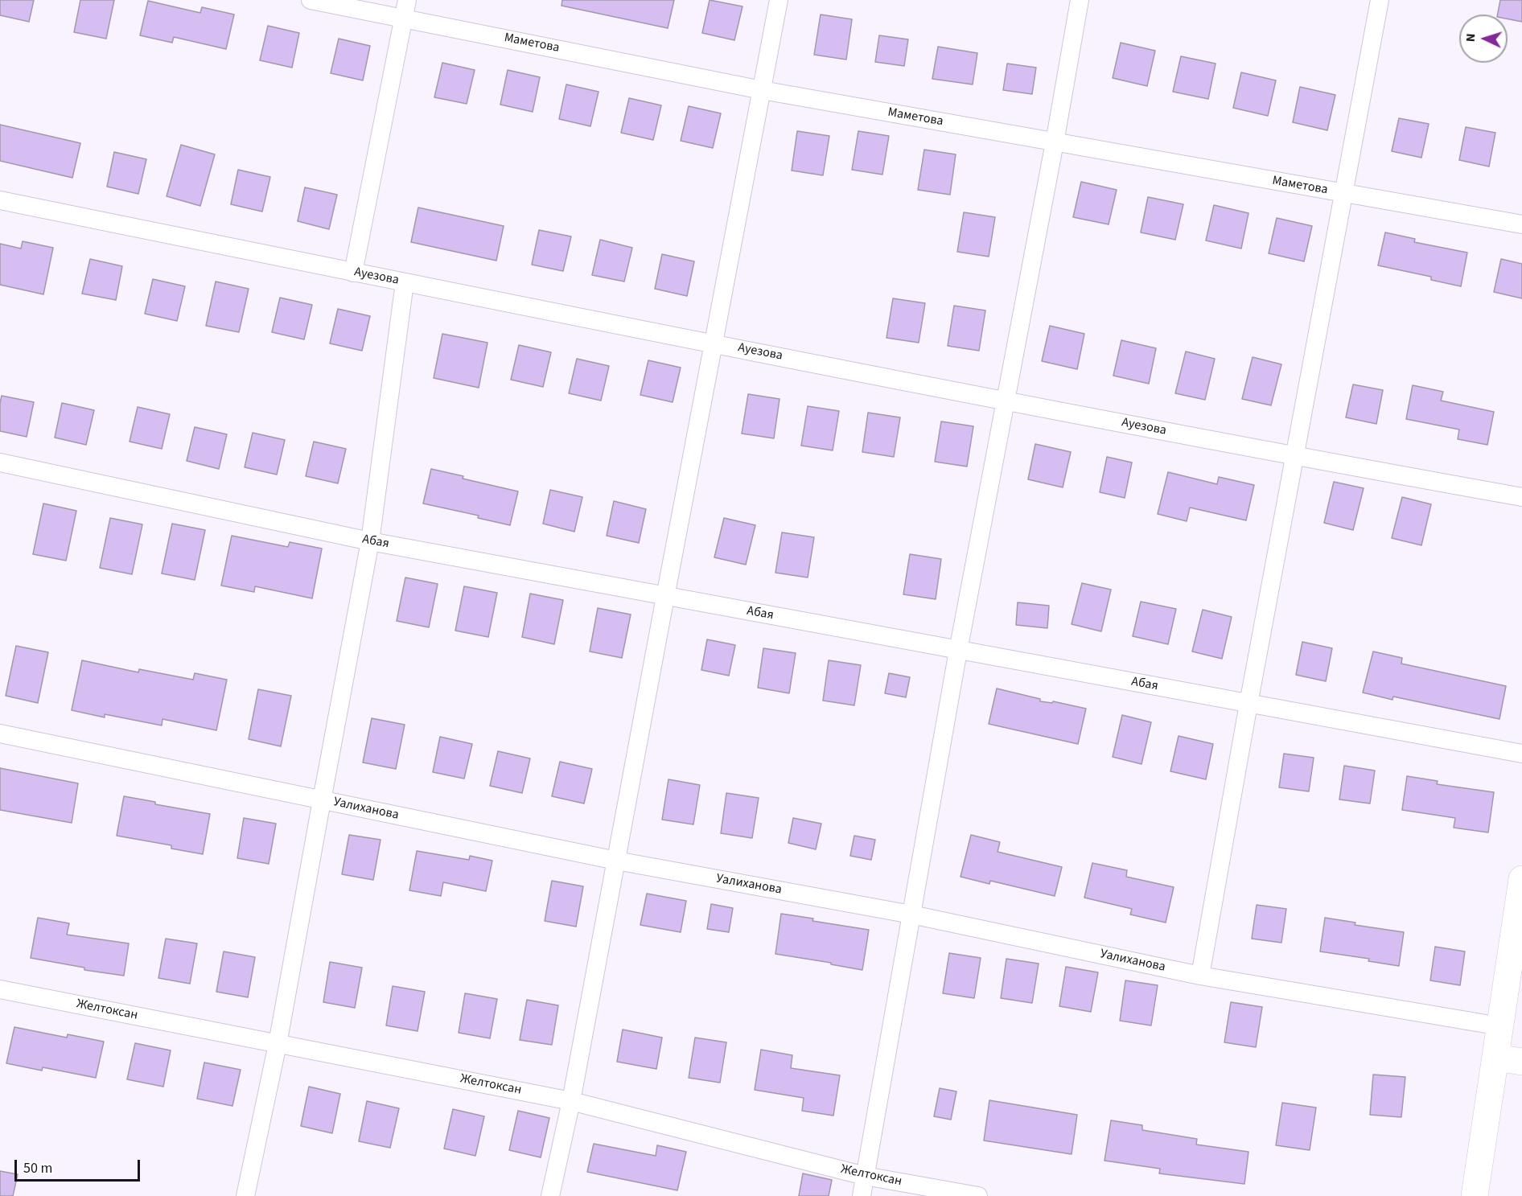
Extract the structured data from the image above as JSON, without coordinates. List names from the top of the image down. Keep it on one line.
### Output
{"streets":{"street":["Маметова","Ауезова","Абая","Уалиханова","Желтоксан"]},"scale_bar":"50 m","north":"left"}
